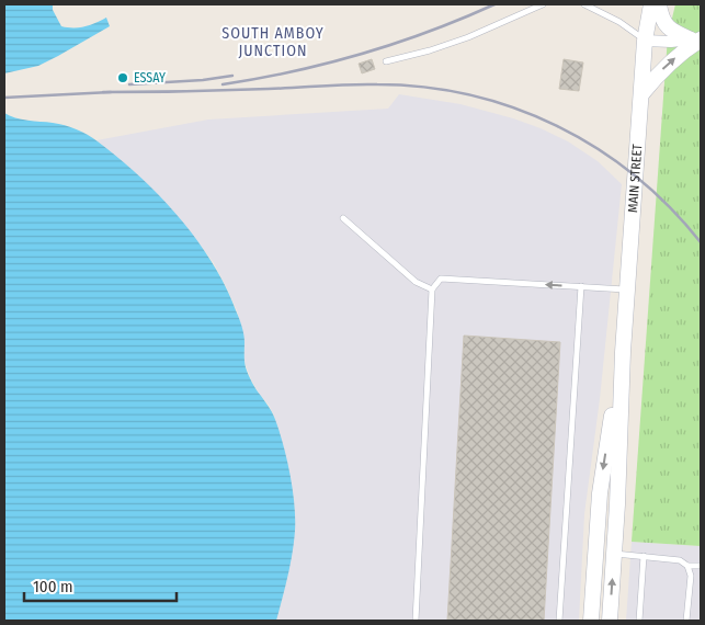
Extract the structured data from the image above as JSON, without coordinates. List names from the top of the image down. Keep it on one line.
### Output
{"streets":{"main road":["MAIN STREET"]},"districts":["SOUTH AMBOY JUNCTION"],"places":["ESSAY"],"scale_bar":"100 m"}
